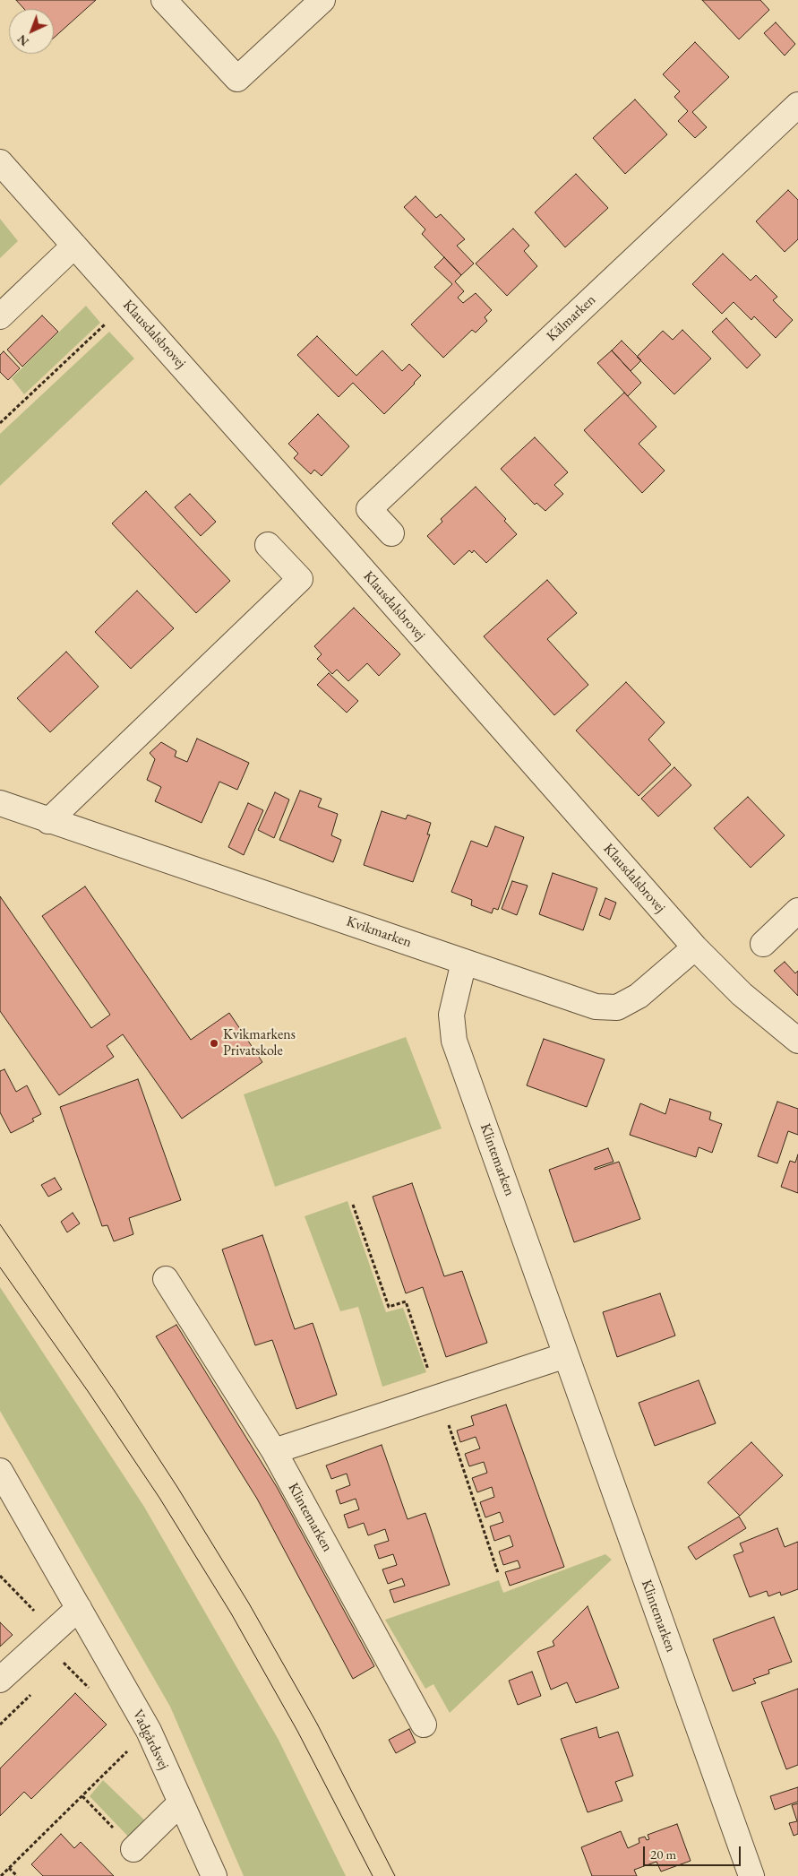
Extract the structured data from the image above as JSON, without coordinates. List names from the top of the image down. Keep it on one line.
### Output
{"streets":{"street":["Kålmarken","Klausdalsbrovej","Kvikmarken","Klintemarken","Vadgårdsvej"]},"crossings":[["Klausdalsbrovej","Kvikmarken"],["Kvikmarken","Klintemarken"]],"places":["Kvikmarkens Privatskole"],"scale_bar":"20 m","north":"bottom left"}
